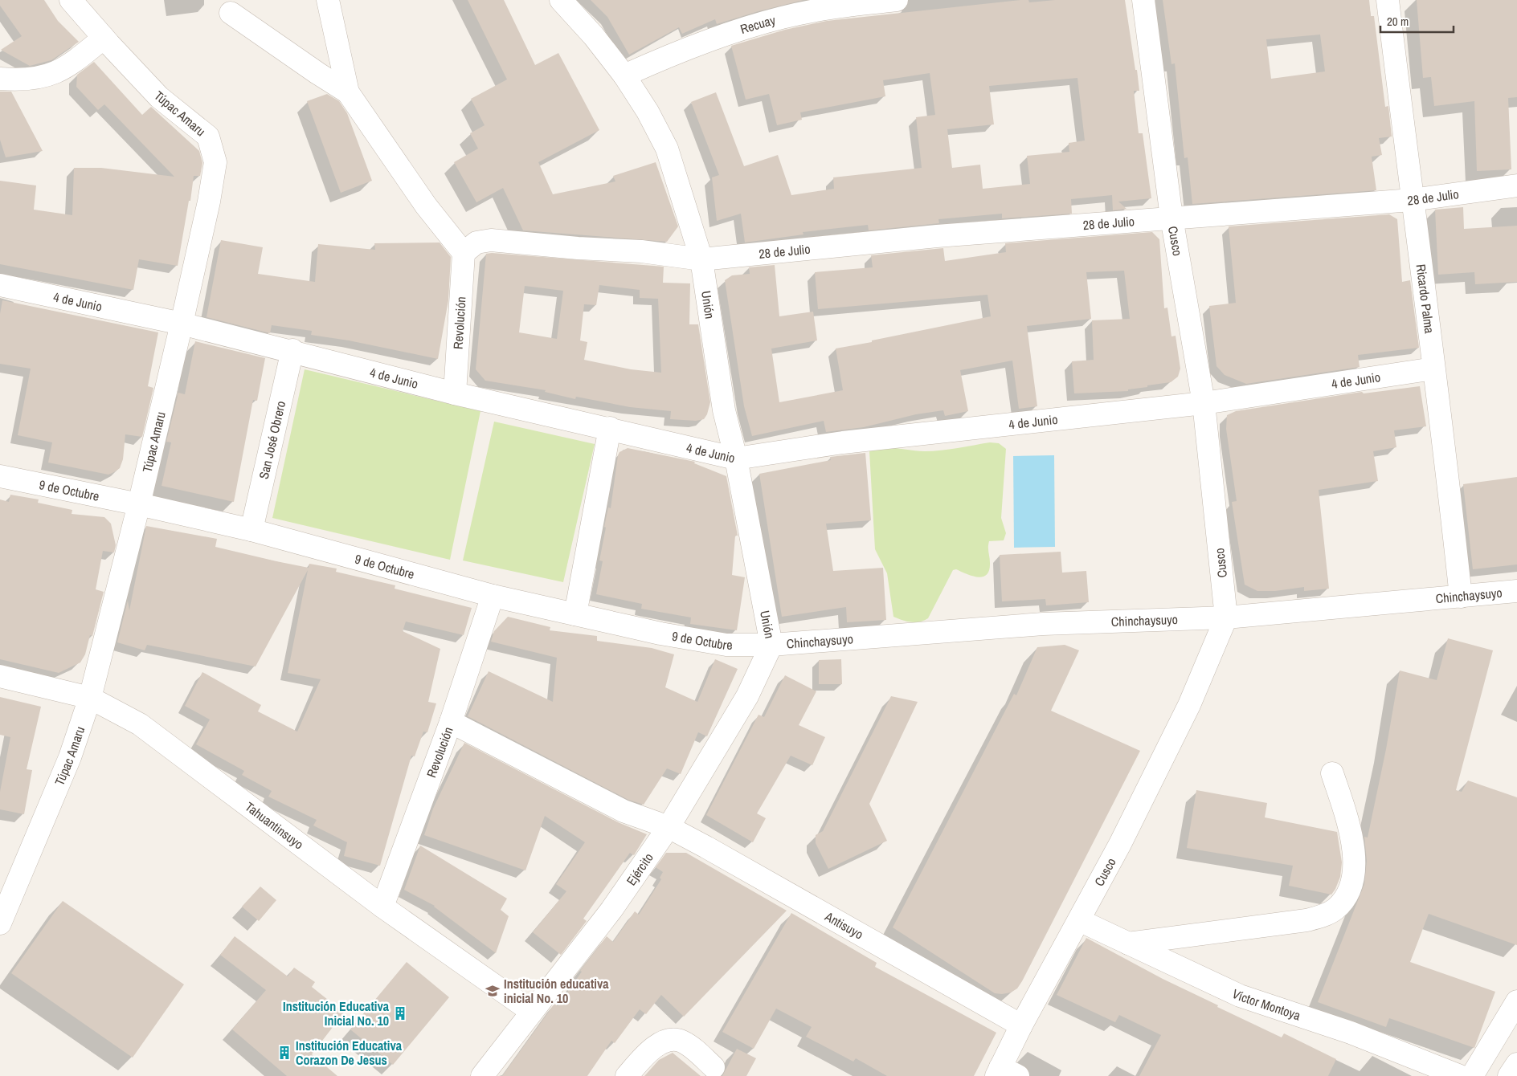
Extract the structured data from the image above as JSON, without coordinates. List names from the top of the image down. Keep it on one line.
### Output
{"streets":{"street":["Recuay","Túpac Amaru","28 de Julio","Cusco","Ricardo Palma","4 de Junio","Unión","Revolución","San José Obrero","9 de Octubre","Chinchaysuyo","Tahuantinsuyo","Ejército","Antisuyo","Víctor Montoya"]},"crossings":[["Recuay","Unión"],["Túpac Amaru","4 de Junio"],["Túpac Amaru","9 de Octubre"],["Túpac Amaru","Tahuantinsuyo"],["28 de Julio","Cusco"],["28 de Julio","Ricardo Palma"],["28 de Julio","Unión"],["28 de Julio","Revolución"],["Cusco","4 de Junio"],["Cusco","Chinchaysuyo"],["Cusco","Antisuyo"],["Cusco","Víctor Montoya"],["Ricardo Palma","4 de Junio"],["Ricardo Palma","Chinchaysuyo"],["4 de Junio","Unión"],["4 de Junio","Revolución"],["4 de Junio","San José Obrero"],["Unión","9 de Octubre"],["Unión","Chinchaysuyo"],["Unión","Ejército"],["Revolución","9 de Octubre"],["Revolución","Tahuantinsuyo"],["Revolución","Antisuyo"],["San José Obrero","9 de Octubre"],["9 de Octubre","Chinchaysuyo"],["9 de Octubre","Ejército"],["Chinchaysuyo","Ejército"],["Tahuantinsuyo","Ejército"],["Ejército","Antisuyo"]],"places":{"school or university":["Institución educativa inicial No. 10"],"building":["Institución Educativa Inicial No. 10","Institución Educativa Corazon De Jesus"]},"scale_bar":"20 m"}
